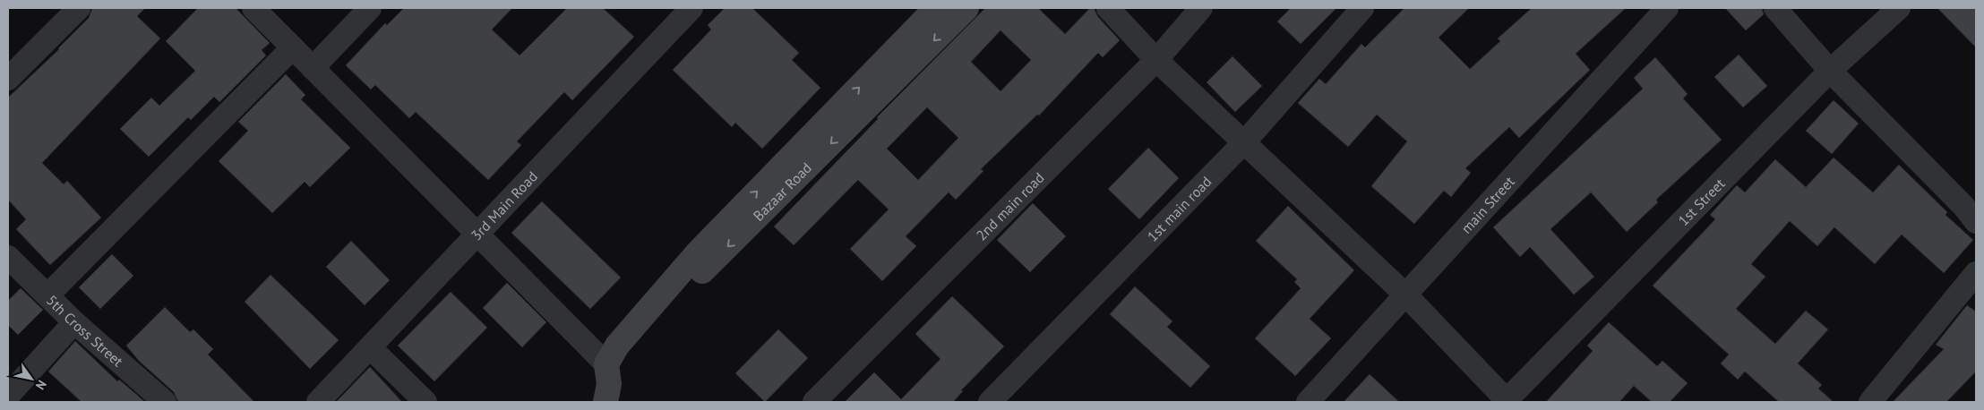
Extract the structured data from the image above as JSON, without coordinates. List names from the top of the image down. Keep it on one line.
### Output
{"streets":{"main road":["Bazaar Road"],"street":["1st Street","3rd Main Road","main Street","2nd main road","1st main road","5th Cross Street"]},"crossings":[["1st Street","main Street"]],"north":"bottom right"}
